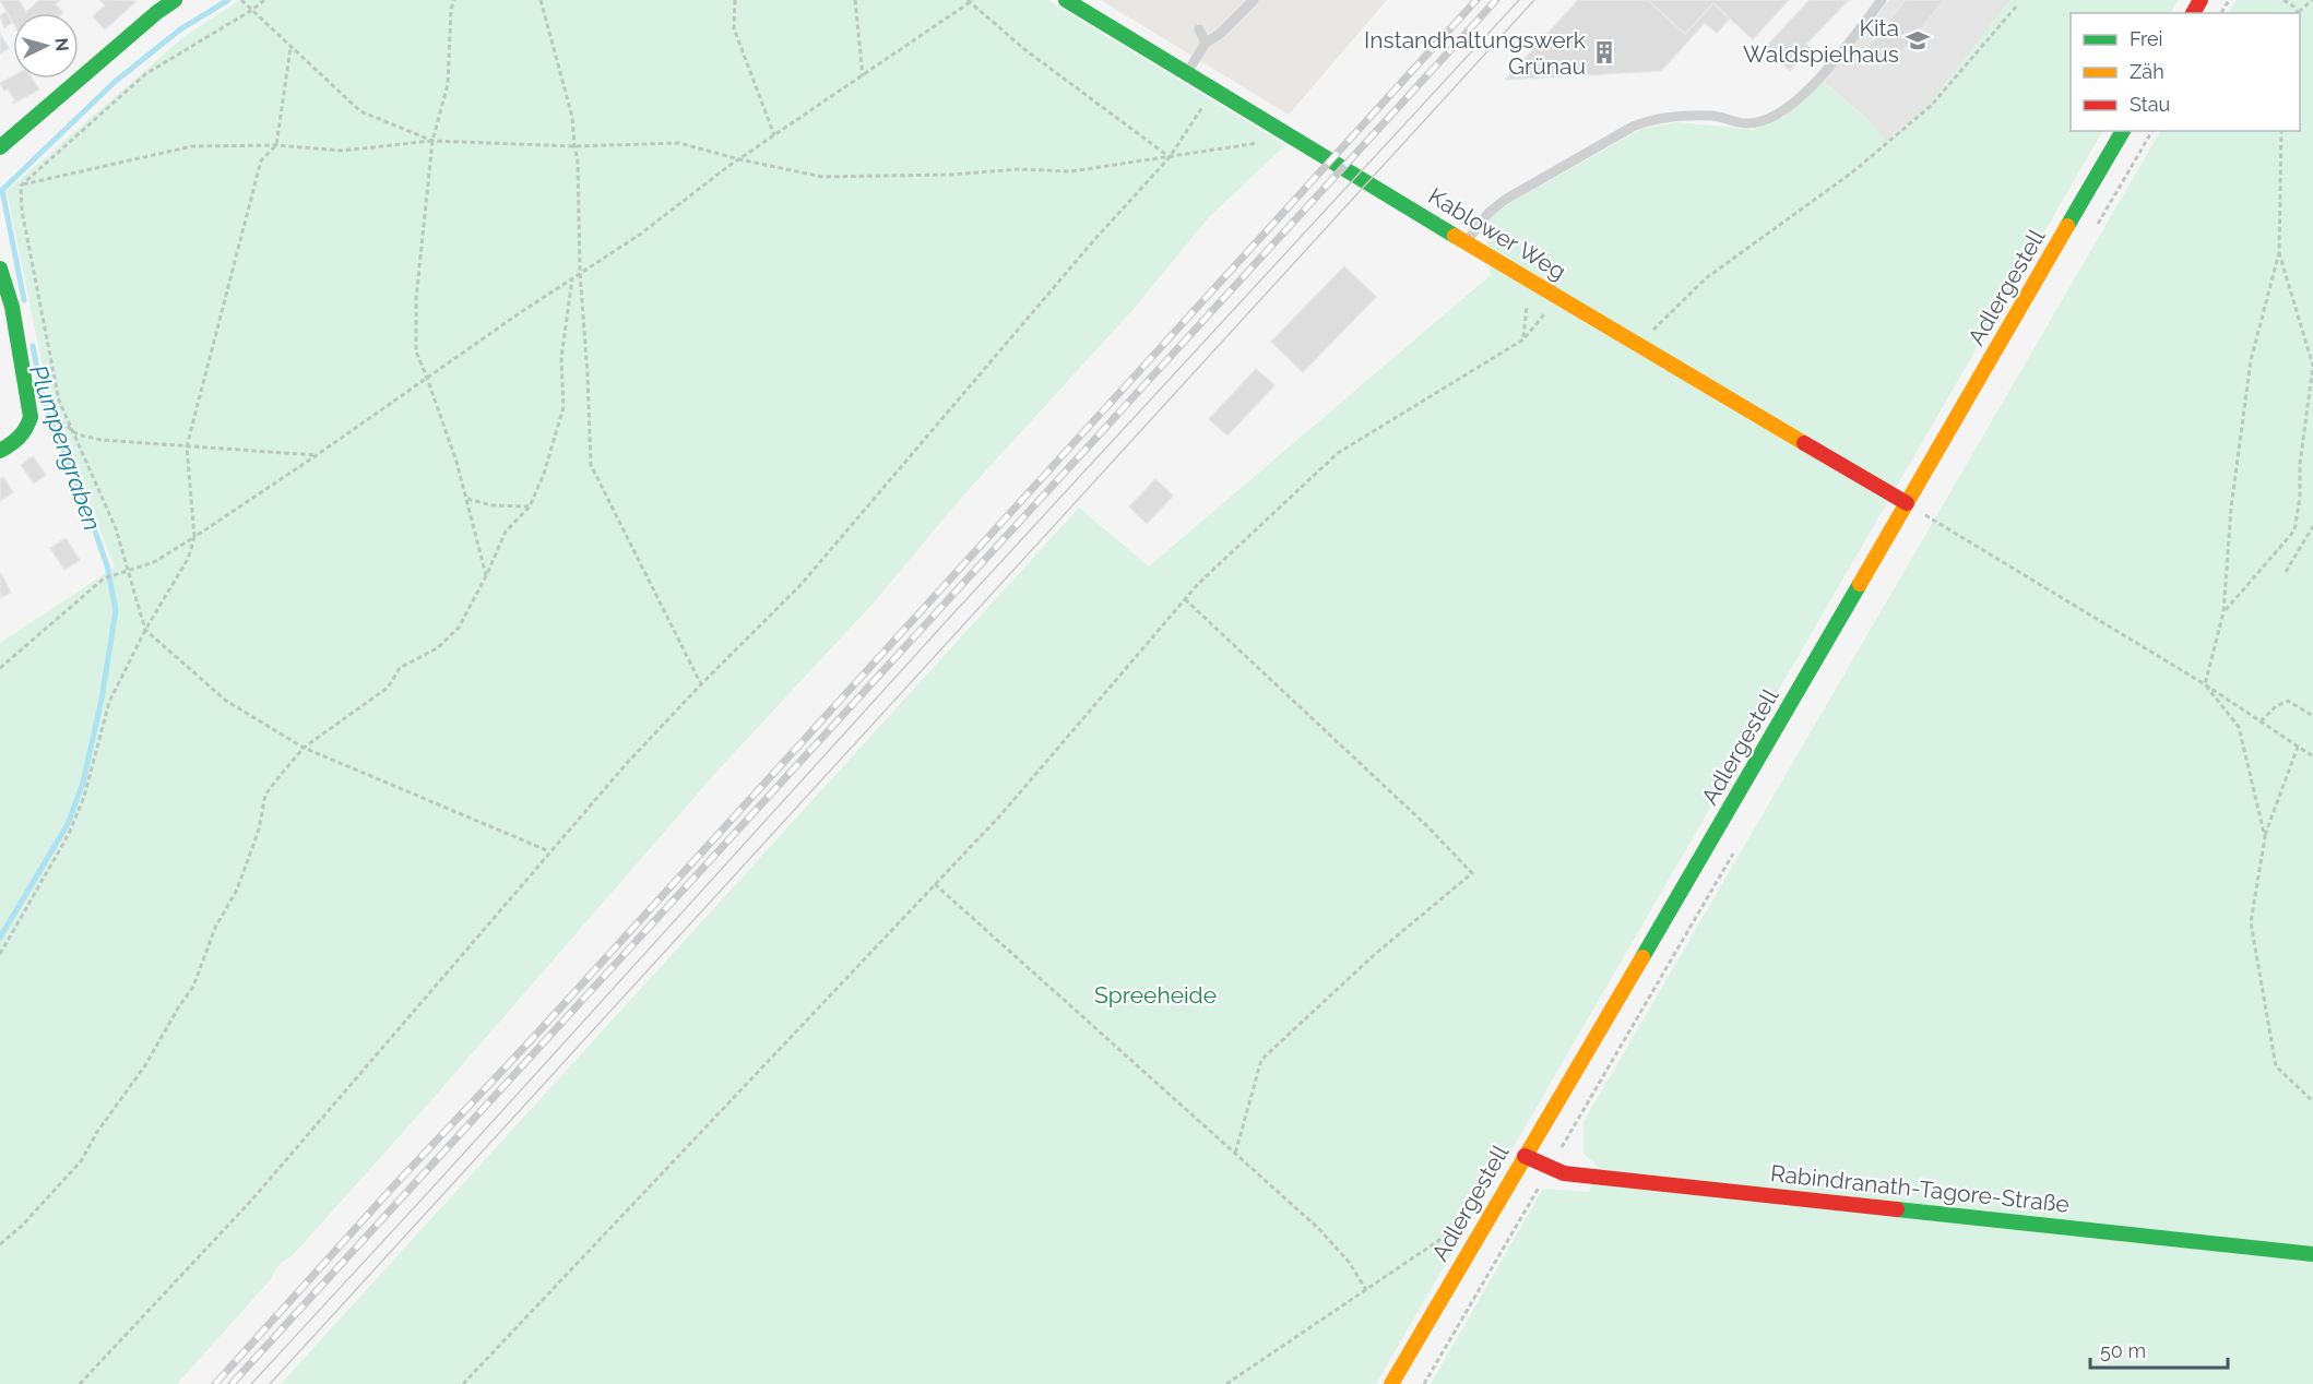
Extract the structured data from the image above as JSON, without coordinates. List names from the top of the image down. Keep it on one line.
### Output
{"streets":{"street":["Kablower Weg","Adlergestell","Rabindranath-Tagore-Straße"]},"crossings":[["Kablower Weg","Adlergestell"],["Adlergestell","Rabindranath-Tagore-Straße"]],"water":["Plumpengraben"],"parks":["Spreeheide"],"places":{"school or university":["Kita Waldspielhaus"],"building":["Instandhaltungswerk Grünau"]},"legend":["Frei","Zäh","Stau"],"scale_bar":"50 m","north":"right"}
